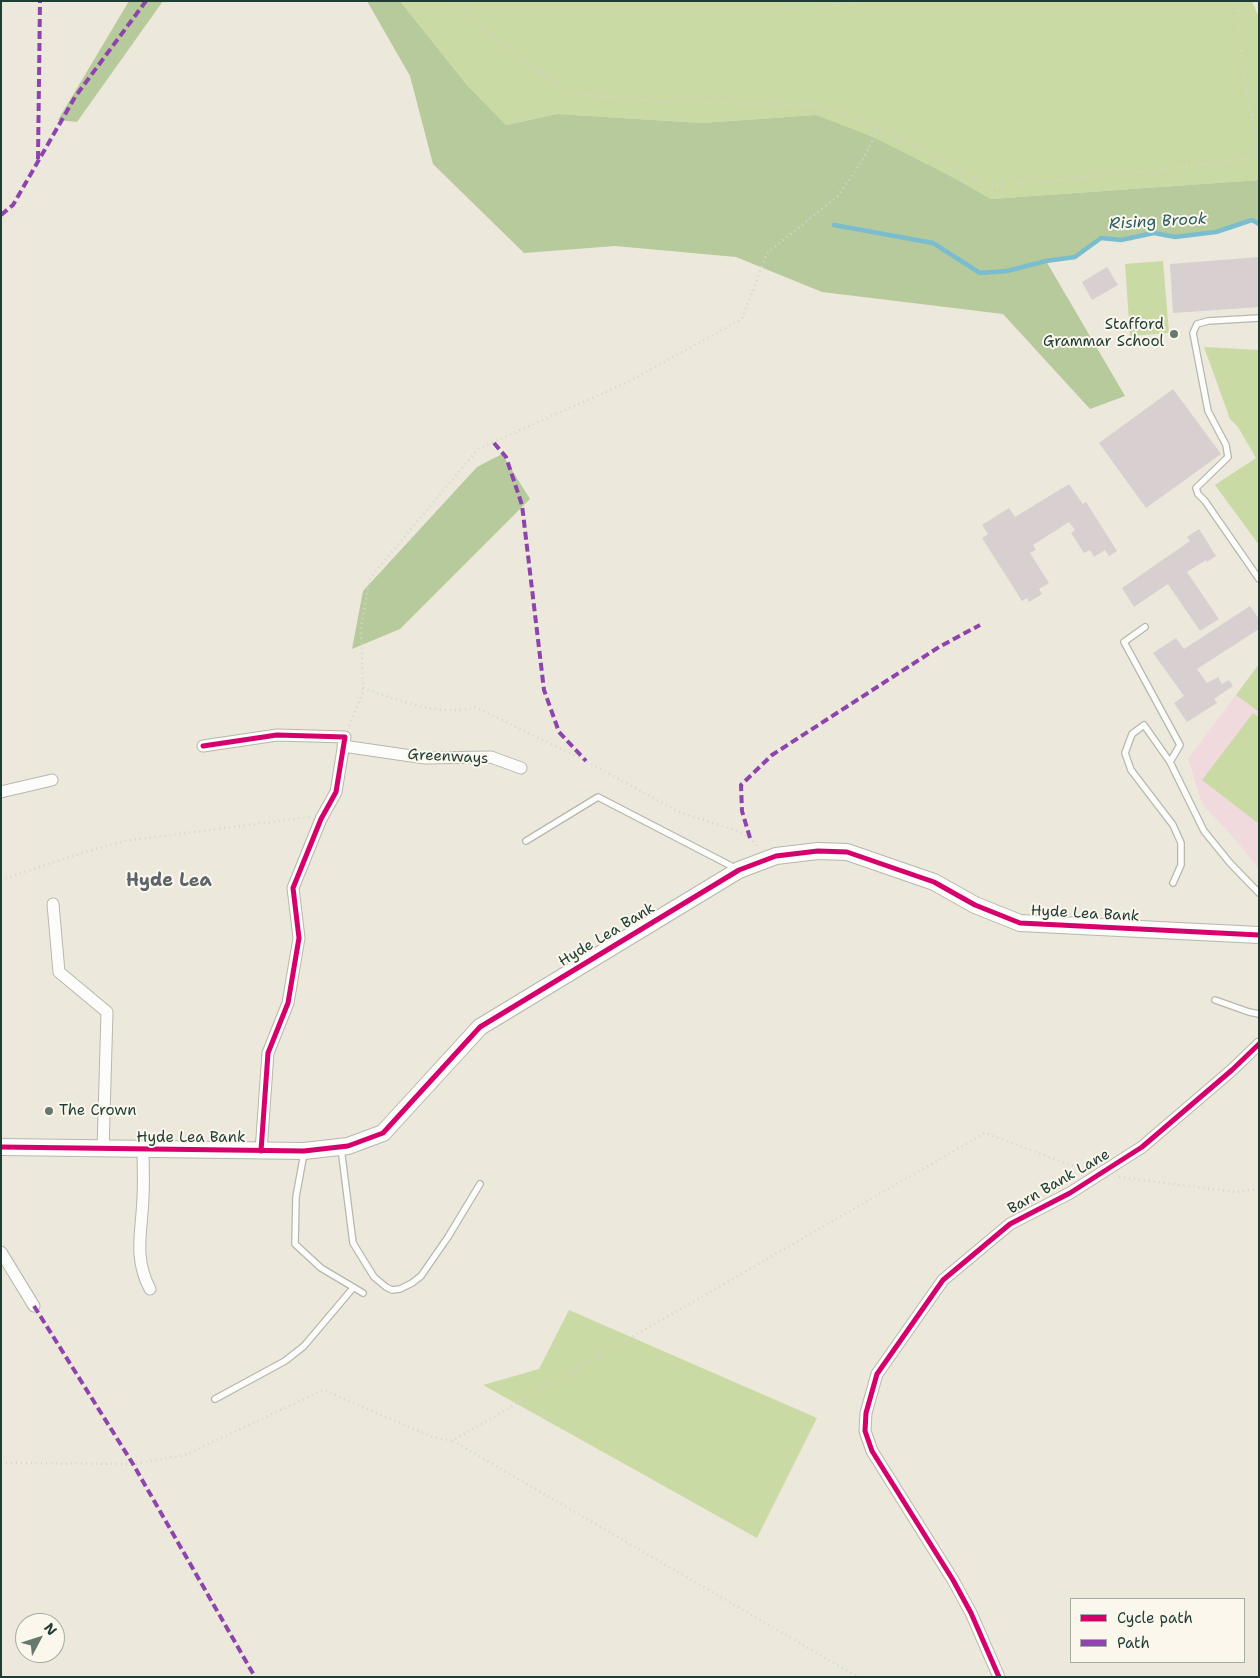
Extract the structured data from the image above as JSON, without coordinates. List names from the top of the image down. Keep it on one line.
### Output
{"streets":{"street":["Greenways","Hyde Lea Bank","Barn Bank Lane"]},"districts":["Hyde Lea"],"water":["Rising Brook"],"places":["Stafford Grammar School","The Crown"],"legend":["Cycle path","Path"],"north":"top right"}
